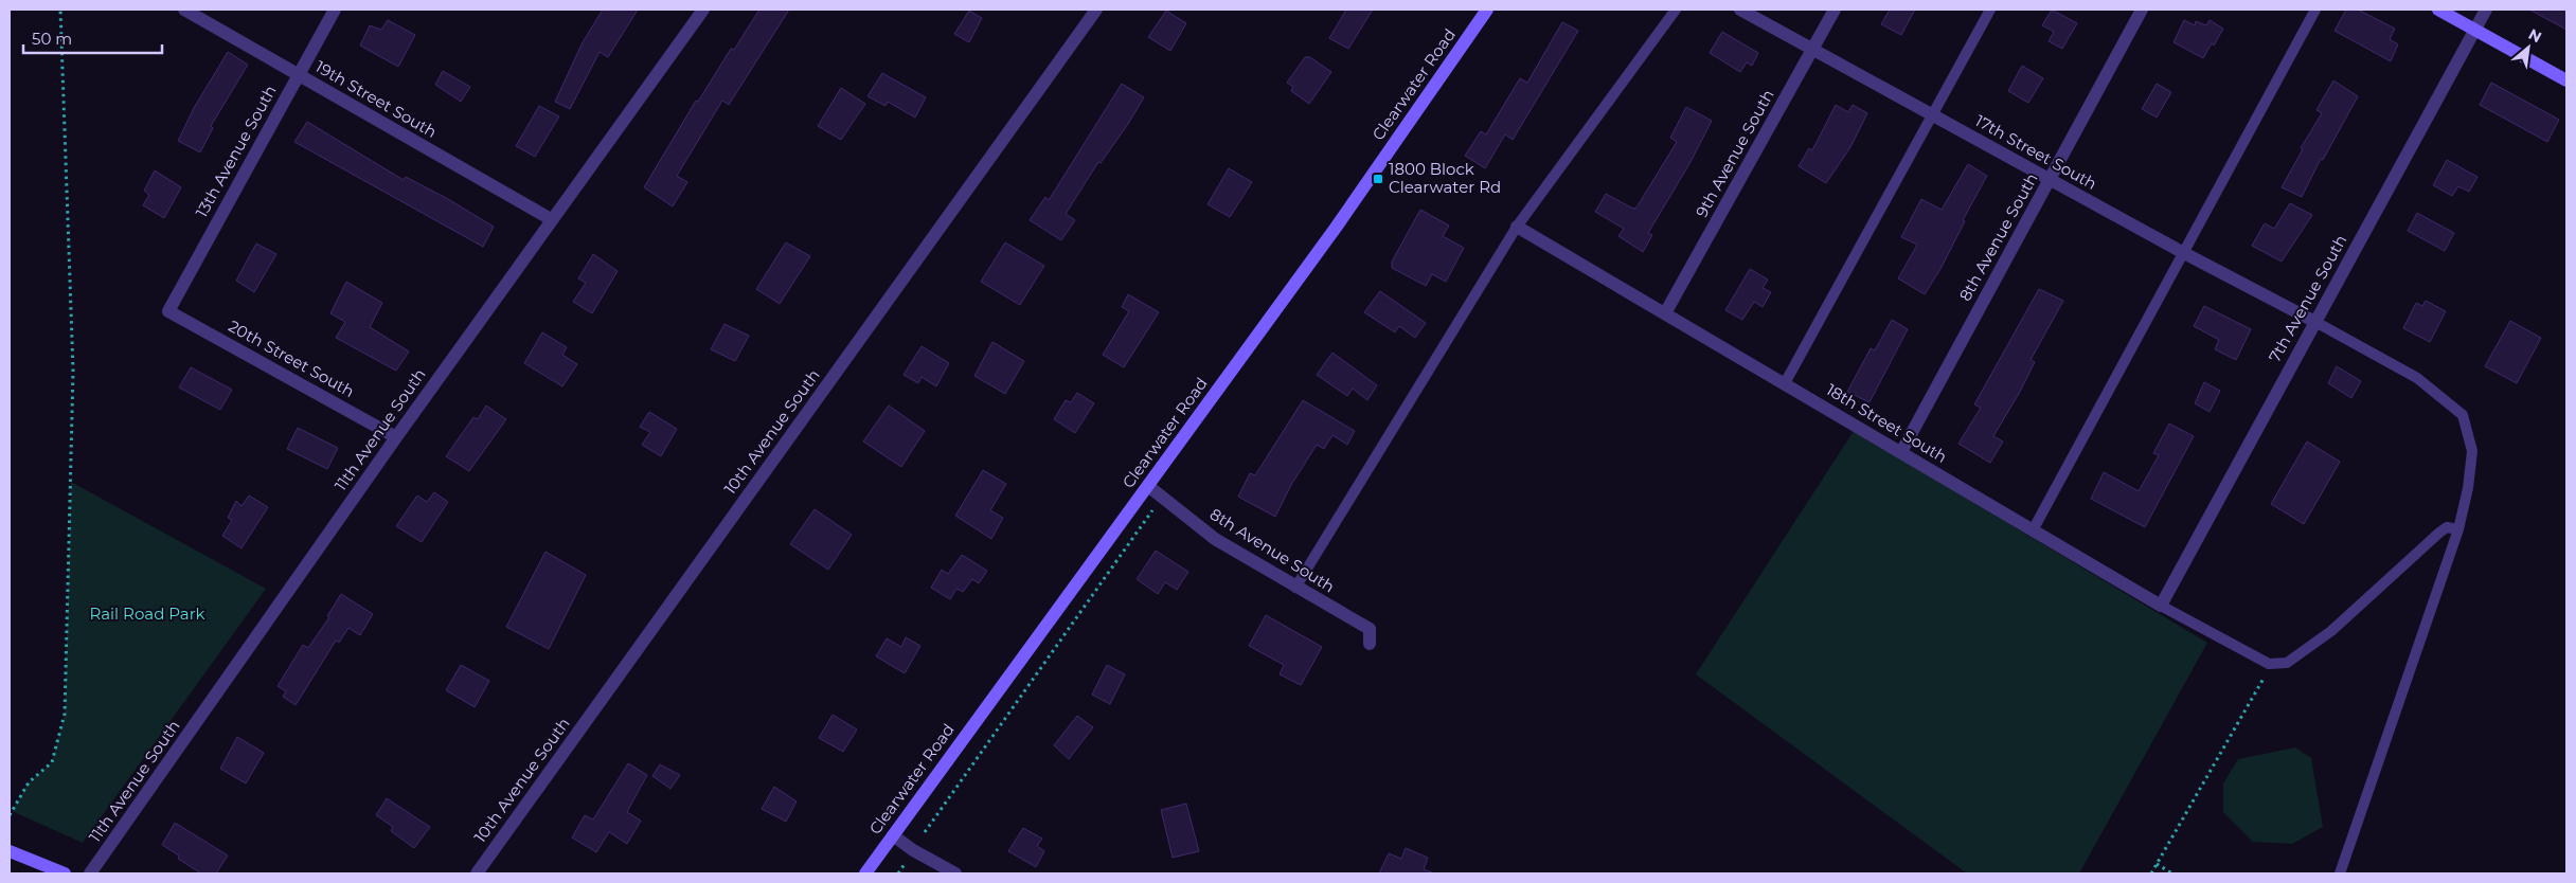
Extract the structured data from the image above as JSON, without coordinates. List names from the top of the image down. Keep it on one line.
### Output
{"streets":{"street":["Clearwater Road","19th Street South","13th Avenue South","17th Street South","9th Avenue South","8th Avenue South","7th Avenue South","20th Street South","18th Street South","11th Avenue South","10th Avenue South"]},"crossings":[["Clearwater Road","8th Avenue South"],["19th Street South","13th Avenue South"],["19th Street South","11th Avenue South"],["13th Avenue South","20th Street South"],["17th Street South","9th Avenue South"],["17th Street South","8th Avenue South"],["17th Street South","7th Avenue South"],["9th Avenue South","18th Street South"],["8th Avenue South","18th Street South"],["7th Avenue South","18th Street South"],["20th Street South","11th Avenue South"]],"parks":["Rail Road Park"],"places":{"transit":["1800 Block Clearwater Rd"]},"scale_bar":"50 m","north":"top right"}
